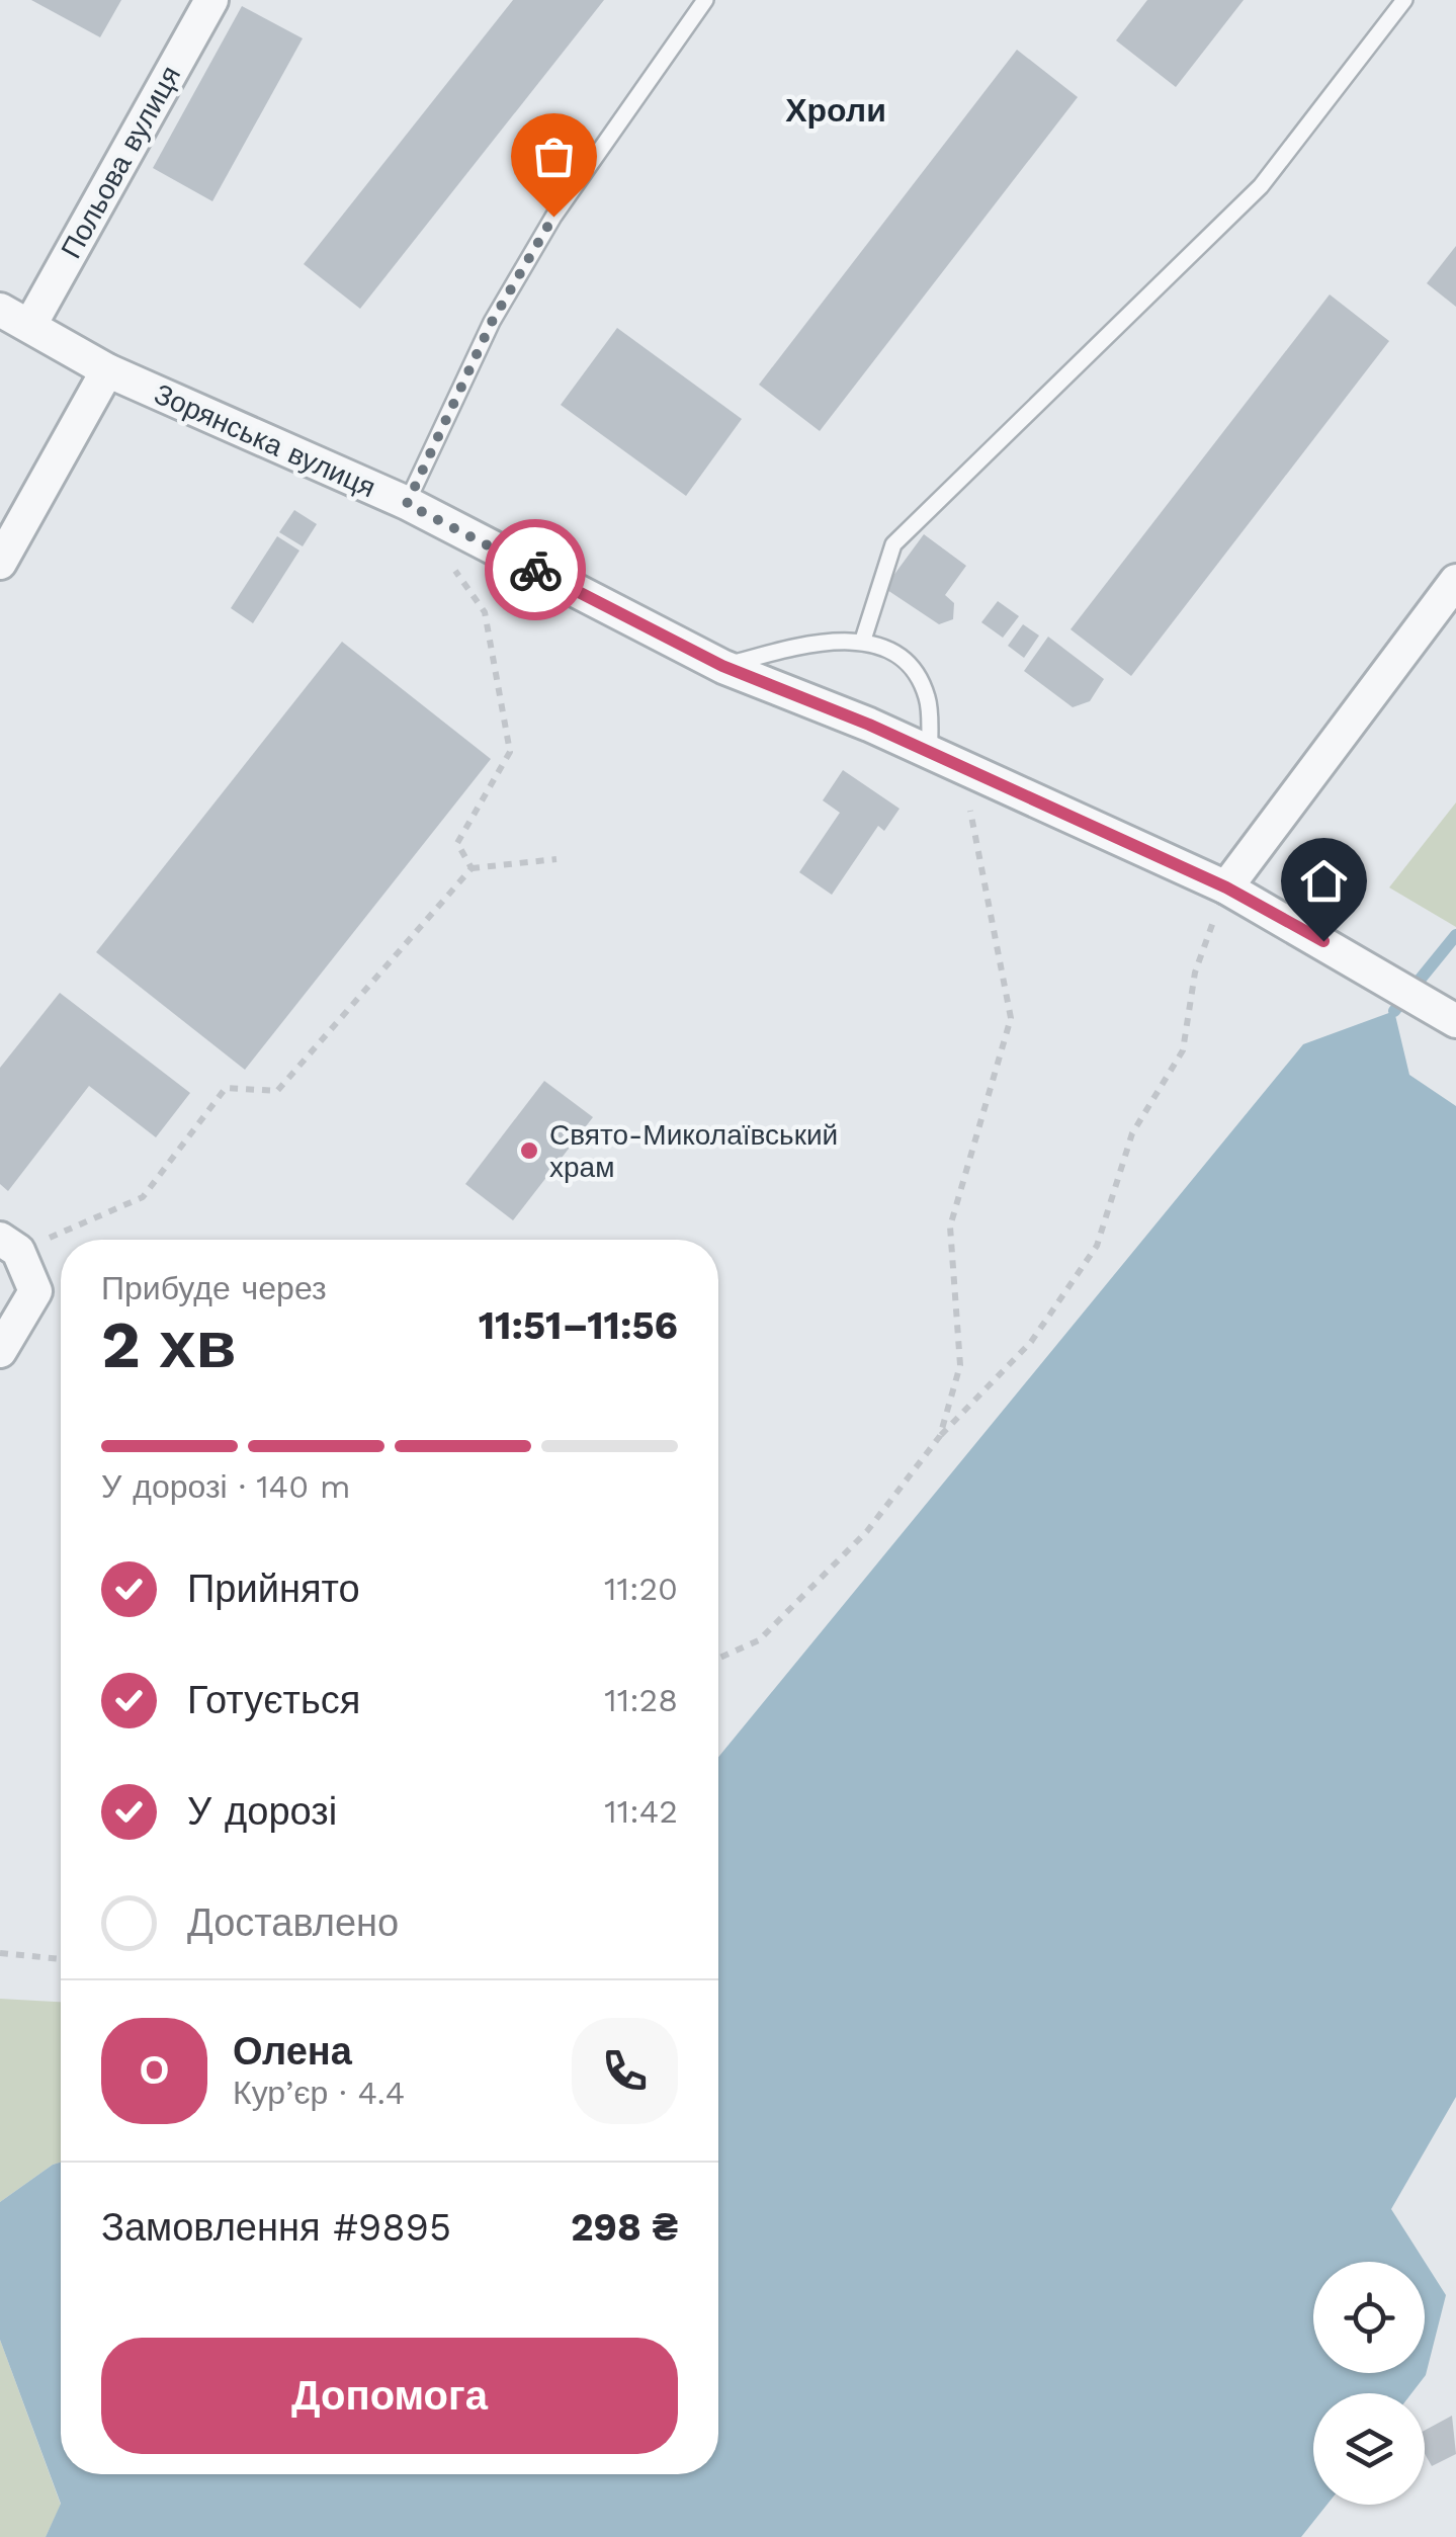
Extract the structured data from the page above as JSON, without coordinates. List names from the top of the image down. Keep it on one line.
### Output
{"streets":{"street":["Польова вулиця","Зорянська вулиця"]},"crossings":[["Польова вулиця","Зорянська вулиця"]],"districts":["Хроли"],"places":["Свято-Миколаївський храм"],"page":{"heading":["2 хв","Прибуде через","11:51–11:56"],"panel":["Олена","Кур’єр · 4.4","Замовлення #9895","298 ₴"],"bar":"У дорозі · 140 m","list":[["Прийнято","11:20"],["Готується","11:28"],["У дорозі","11:42"],"Доставлено"],"round":"О","buttons":"Допомога"}}
